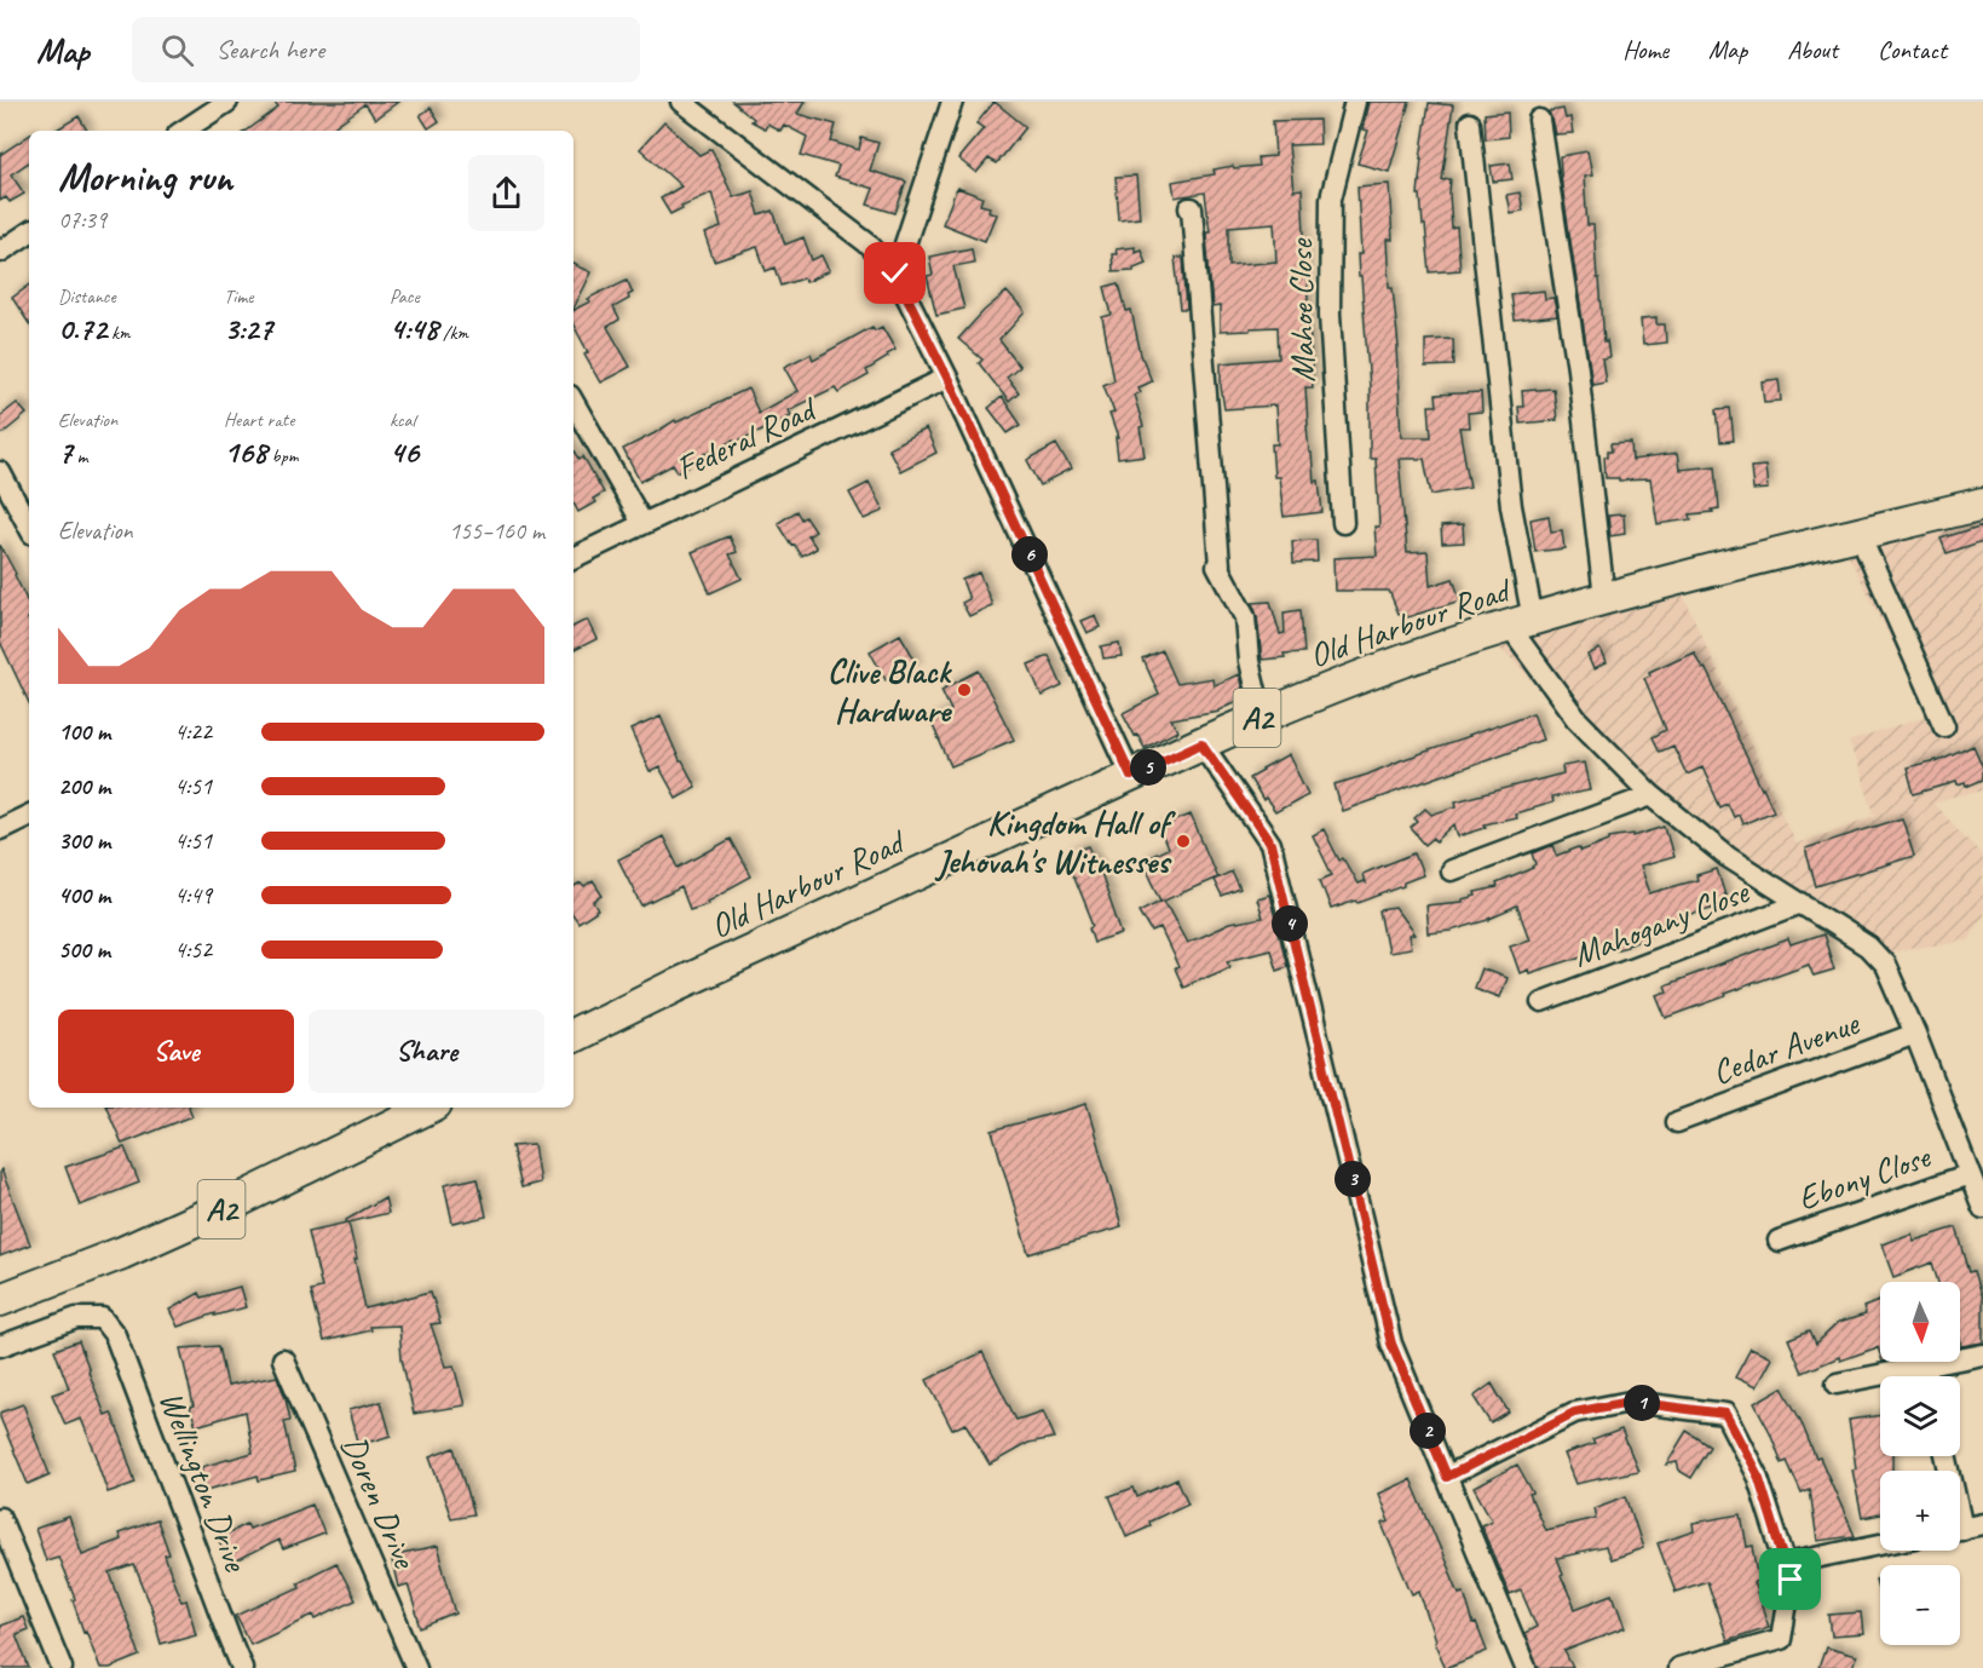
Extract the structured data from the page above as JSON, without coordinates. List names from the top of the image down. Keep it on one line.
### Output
{"streets":{"main road":["Old Harbour Road","A2"],"street":["Mahoe Close","Federal Road","Mahogany Close","Cedar Avenue","Ebony Close","Wellington Drive","Doren Drive"]},"places":["Clive Black Hardware","Kingdom Hall of Jehovah's Witnesses"],"north":"bottom","page":{"header":"Map","search":"Search here","nav":["Home","Map","About","Contact"],"heading":["Morning run","07:39"],"stats":[["Distance","0.72 km"],["Time","3:27"],["Pace","4:48 /km"],["Elevation","7 m"],["Heart rate","168 bpm"],["kcal","46"]],"chart":["Elevation","155–160 m"],"pins":["6","5","4","3","1","2"],"list":[{"name":"100 m","note":"4:22"},{"name":"200 m","note":"4:51"},{"name":"300 m","note":"4:51"},{"name":"400 m","note":"4:49"},{"name":"500 m","note":"4:52"}],"buttons":["Save","Share"],"map_buttons":["+","−"]}}
